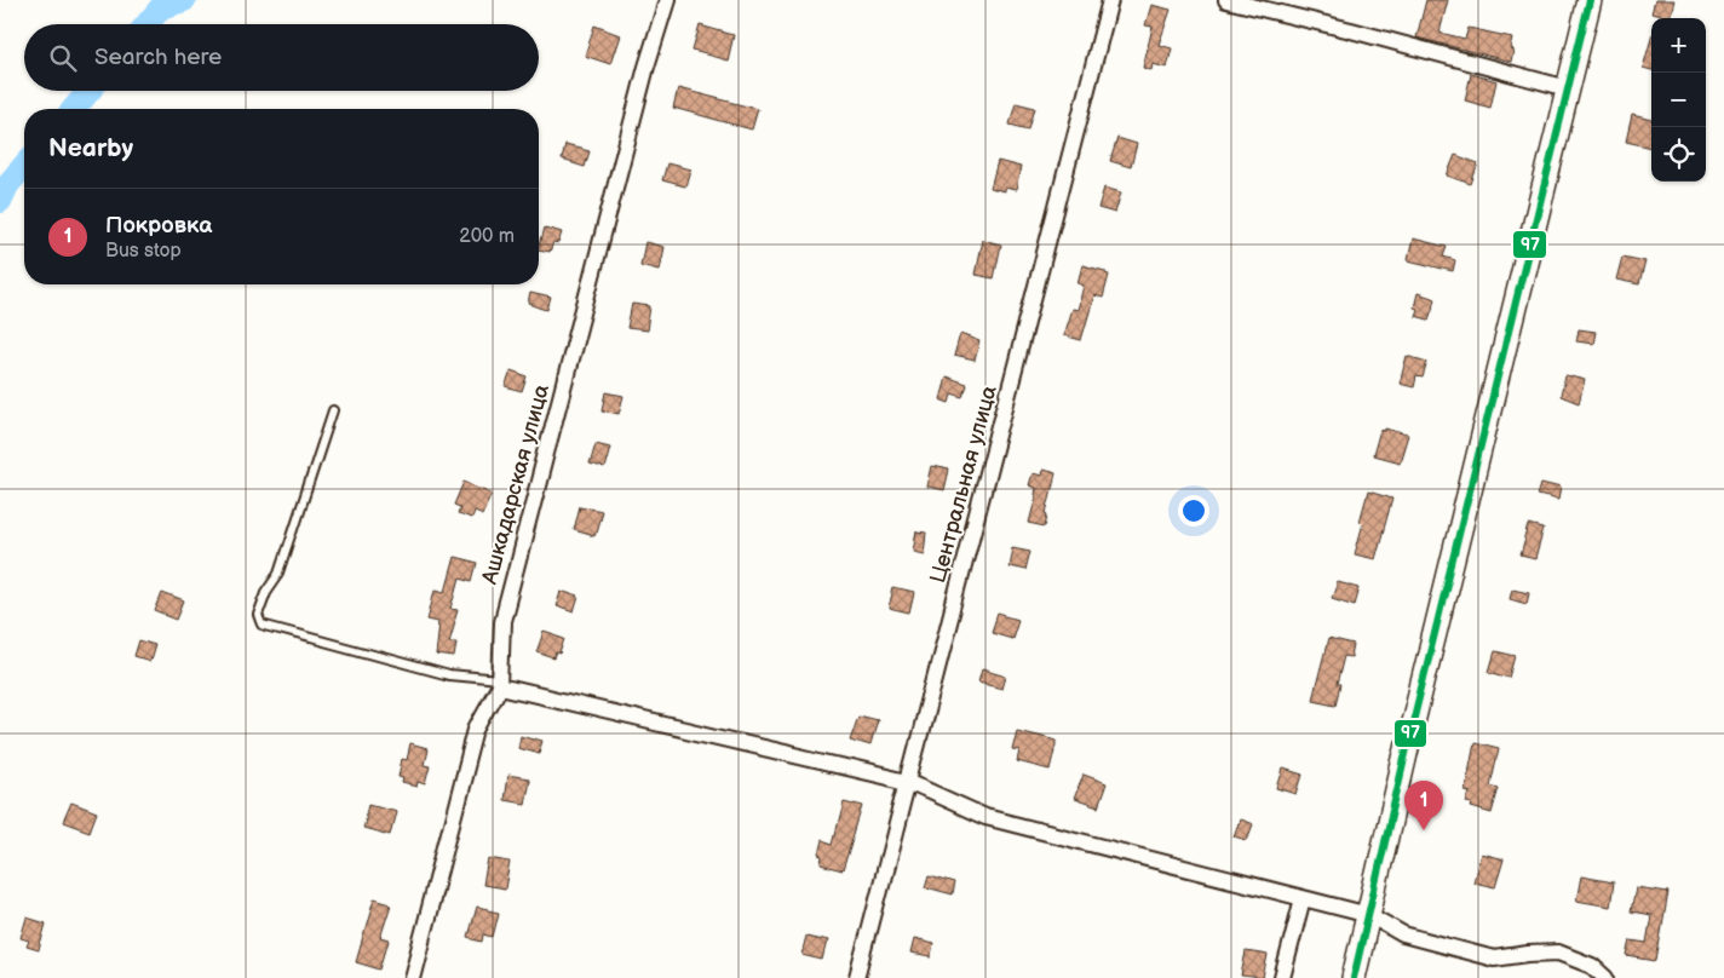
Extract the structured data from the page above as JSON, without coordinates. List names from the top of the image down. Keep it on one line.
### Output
{"streets":{"street":["Ашкадарская улица","Центральная улица"]},"lines":["transit line 97"],"page":{"map_buttons":["+","−"],"search":"Search here","heading":"Nearby","list":[{"mark":"1","name":"Покровка","note":"Bus stop","value":"200 m"}],"pins":"1"}}
